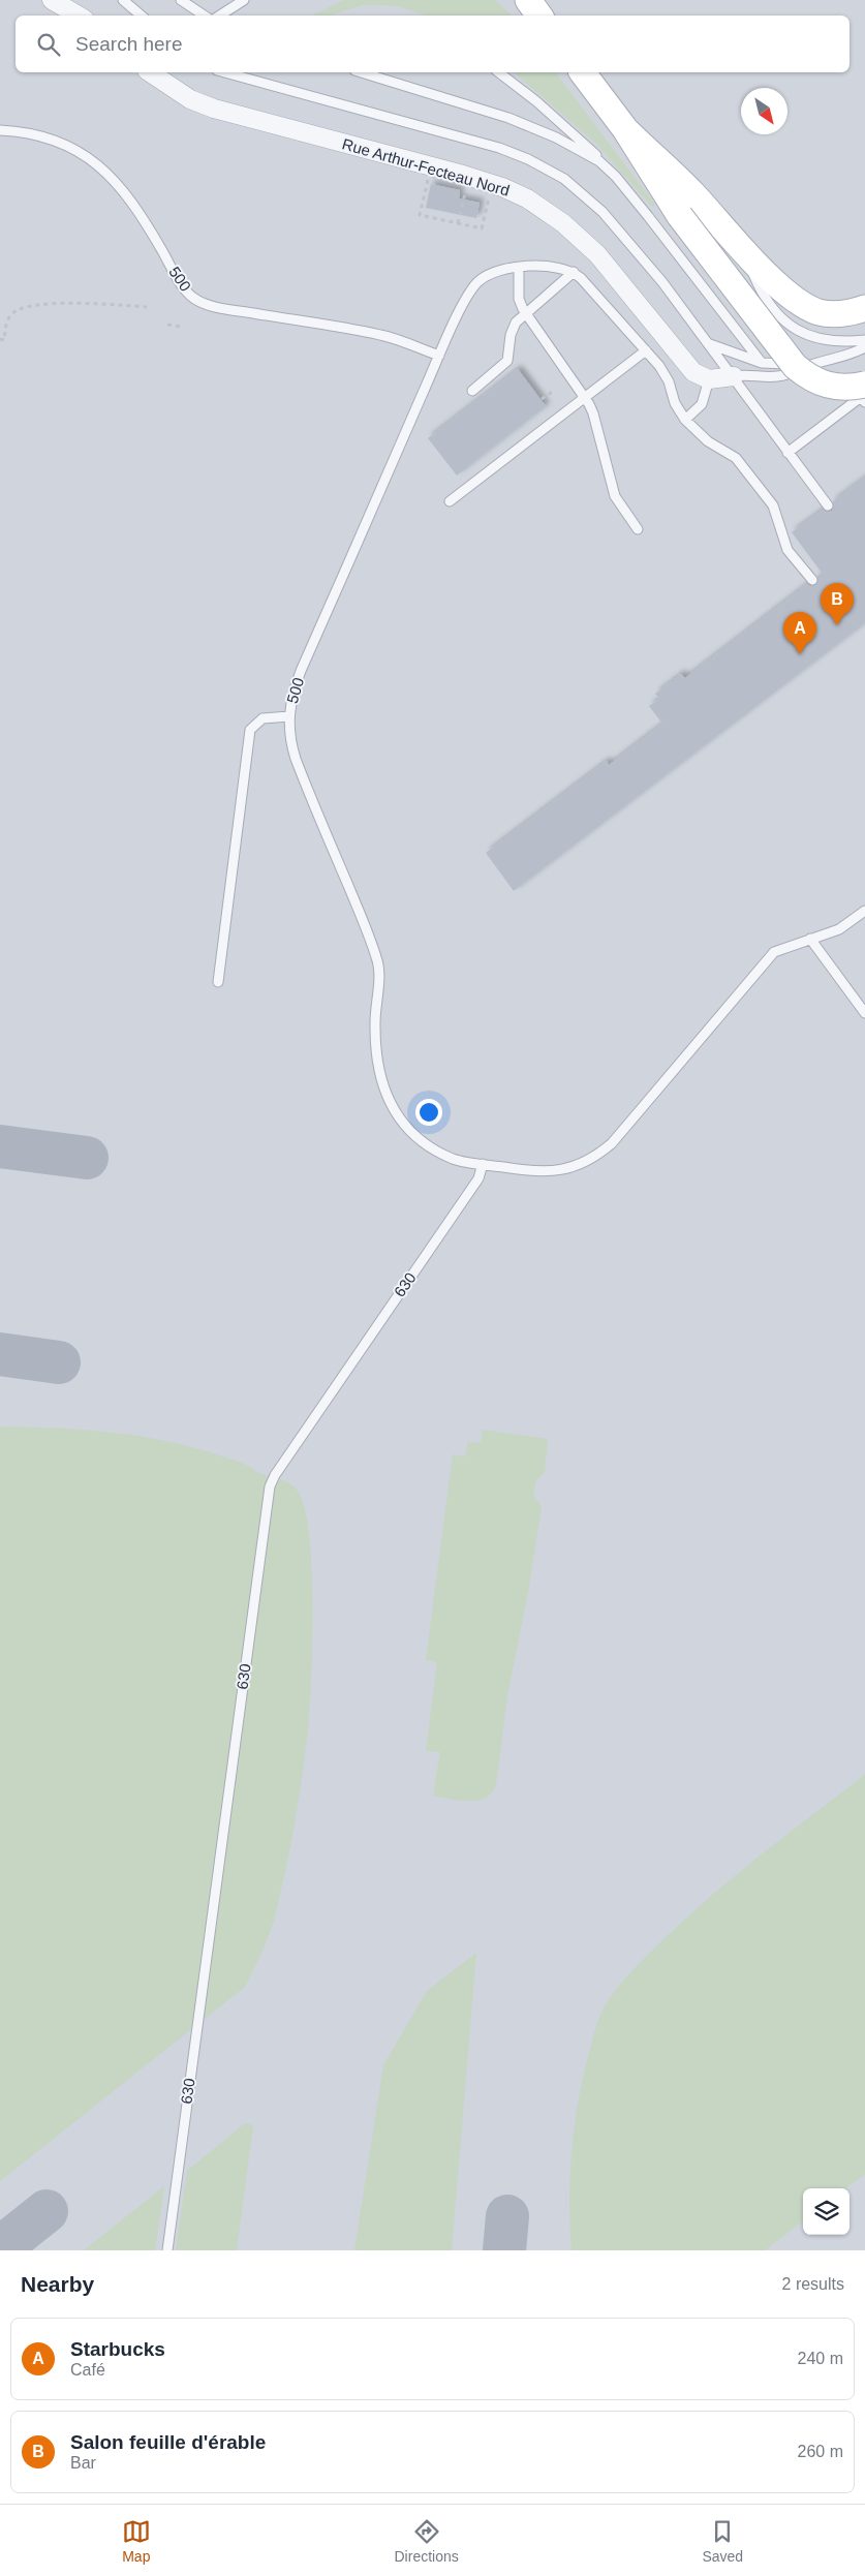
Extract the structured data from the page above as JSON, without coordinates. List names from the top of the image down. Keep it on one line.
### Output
{"streets":{"street":["Rue Arthur-Fecteau Nord"],"lane":["500","630"]},"crossings":[["500","630"]],"north":"bottom right","page":{"search":"Search here","pins":["B","A"],"heading":["Nearby","2 results"],"list":[{"mark":"A","name":"Starbucks","note":"Café","value":"240 m"},{"mark":"B","name":"Salon feuille d'érable","note":"Bar","value":"260 m"}],"nav":["Map","Directions","Saved"]}}
